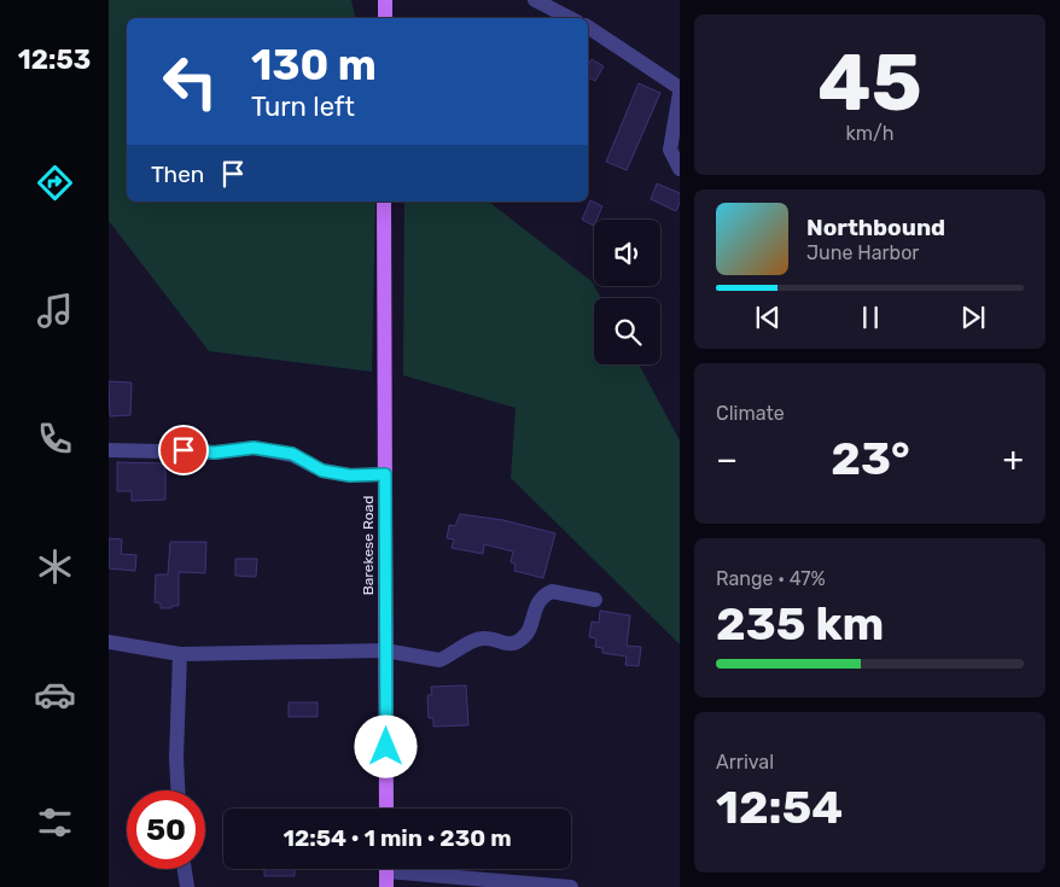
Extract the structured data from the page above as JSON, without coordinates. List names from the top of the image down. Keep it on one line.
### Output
{"streets":{"main road":["Barekese Road"]},"page":{"tabs":"12:53","tile":[["45","km/h"],"Climate",["Range · 47%","235 km"],["Arrival","12:54"]],"turn":["130 m","Turn left"],"then":"Then","song":["Northbound","June Harbor"],"heat":["−","23°","+"],"limit":"50","trip":"12:54 · 1 min · 230 m"}}
